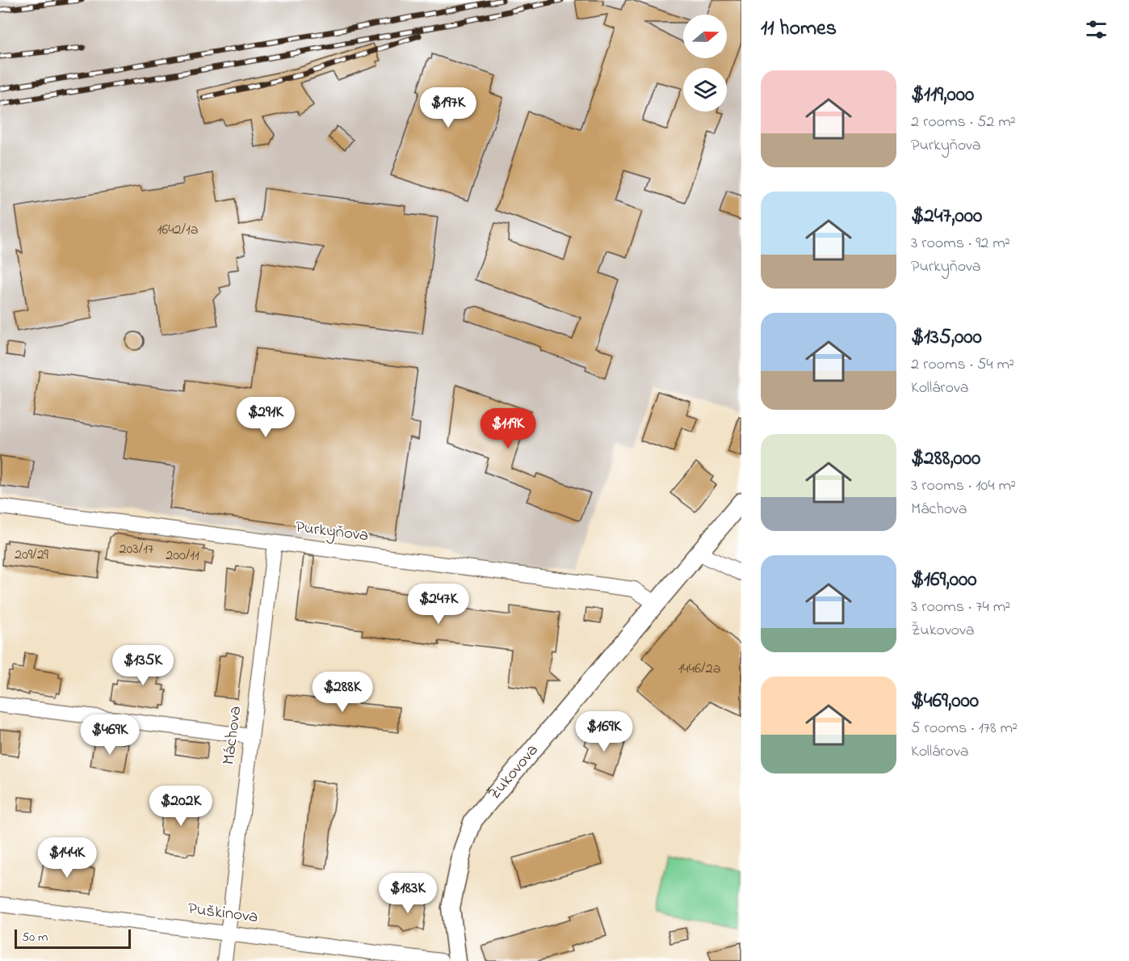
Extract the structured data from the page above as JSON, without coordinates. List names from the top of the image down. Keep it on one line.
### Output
{"streets":{"street":["Purkyňova","Máchova","Žukovova","Puškinova"]},"crossings":[["Purkyňova","Máchova"],["Purkyňova","Žukovova"],["Máchova","Puškinova"]],"house_numbers":["1642/1a","203/17","209/29","200/11","1446/2a"],"scale_bar":"50 m","north":"right","page":{"heading":"11 homes","list":[{"name":"$119,000","note":"2 rooms · 52 m² · Purkyňova"},{"name":"$247,000","note":"3 rooms · 92 m² · Purkyňova"},{"name":"$135,000","note":"2 rooms · 54 m² · Kollárova"},{"name":"$288,000","note":"3 rooms · 104 m² · Máchova"},{"name":"$169,000","note":"3 rooms · 74 m² · Žukovova"},{"name":"$469,000","note":"5 rooms · 178 m² · Kollárova"}],"price":["$197K","$291K","$119K","$247K","$135K","$288K","$169K","$469K","$202K","$144K","$183K"],"scale":"50 m"}}
